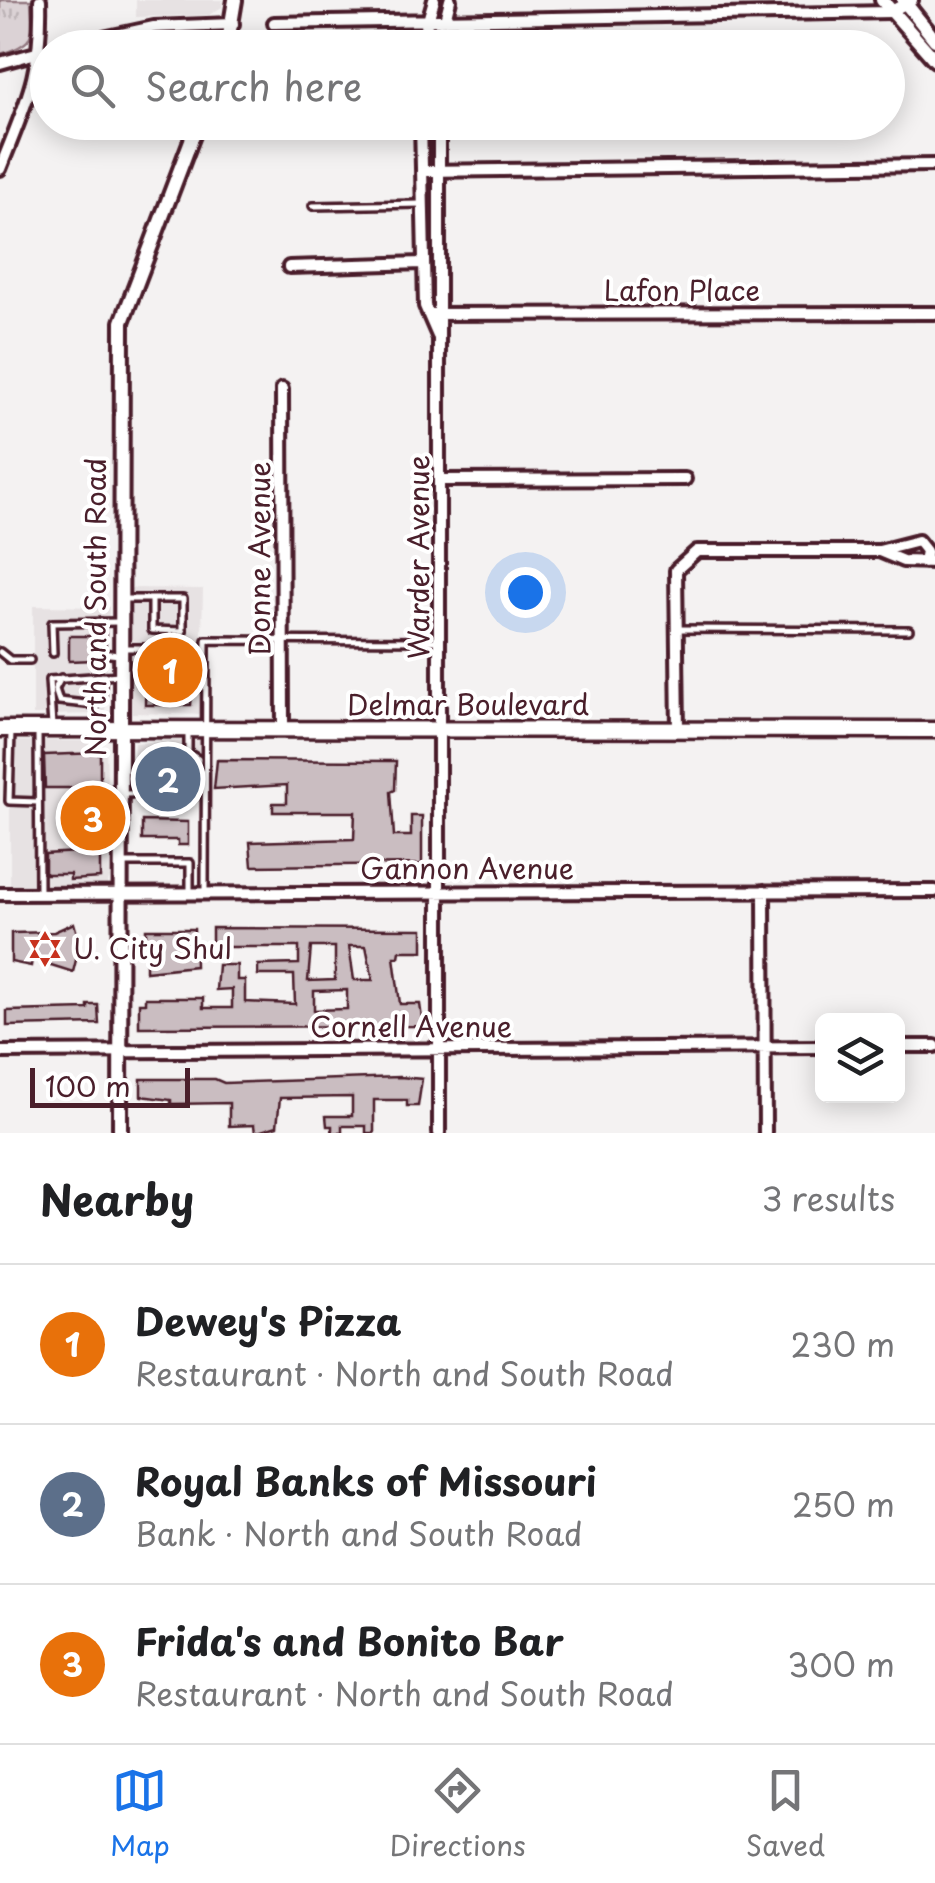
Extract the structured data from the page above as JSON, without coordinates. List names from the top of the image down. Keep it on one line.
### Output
{"streets":{"main road":["Delmar Boulevard"],"street":["Lafon Place","Warder Avenue","Donne Avenue","North and South Road","Gannon Avenue","Cornell Avenue"]},"crossings":[["Lafon Place","Warder Avenue"],["Warder Avenue","Delmar Boulevard"],["Warder Avenue","Gannon Avenue"],["Warder Avenue","Cornell Avenue"],["Donne Avenue","Delmar Boulevard"],["North and South Road","Delmar Boulevard"],["North and South Road","Gannon Avenue"],["North and South Road","Cornell Avenue"]],"places":{"synagogue":["U. City Shul"]},"scale_bar":"100 m","page":{"search":"Search here","pins":["1","2","3"],"scale":"100 m","heading":["Nearby","3 results"],"list":[{"mark":"1","name":"Dewey's Pizza","note":"Restaurant · North and South Road","value":"230 m"},{"mark":"2","name":"Royal Banks of Missouri","note":"Bank · North and South Road","value":"250 m"},{"mark":"3","name":"Frida's and Bonito Bar","note":"Restaurant · North and South Road","value":"300 m"}],"nav":["Map","Directions","Saved"]}}
